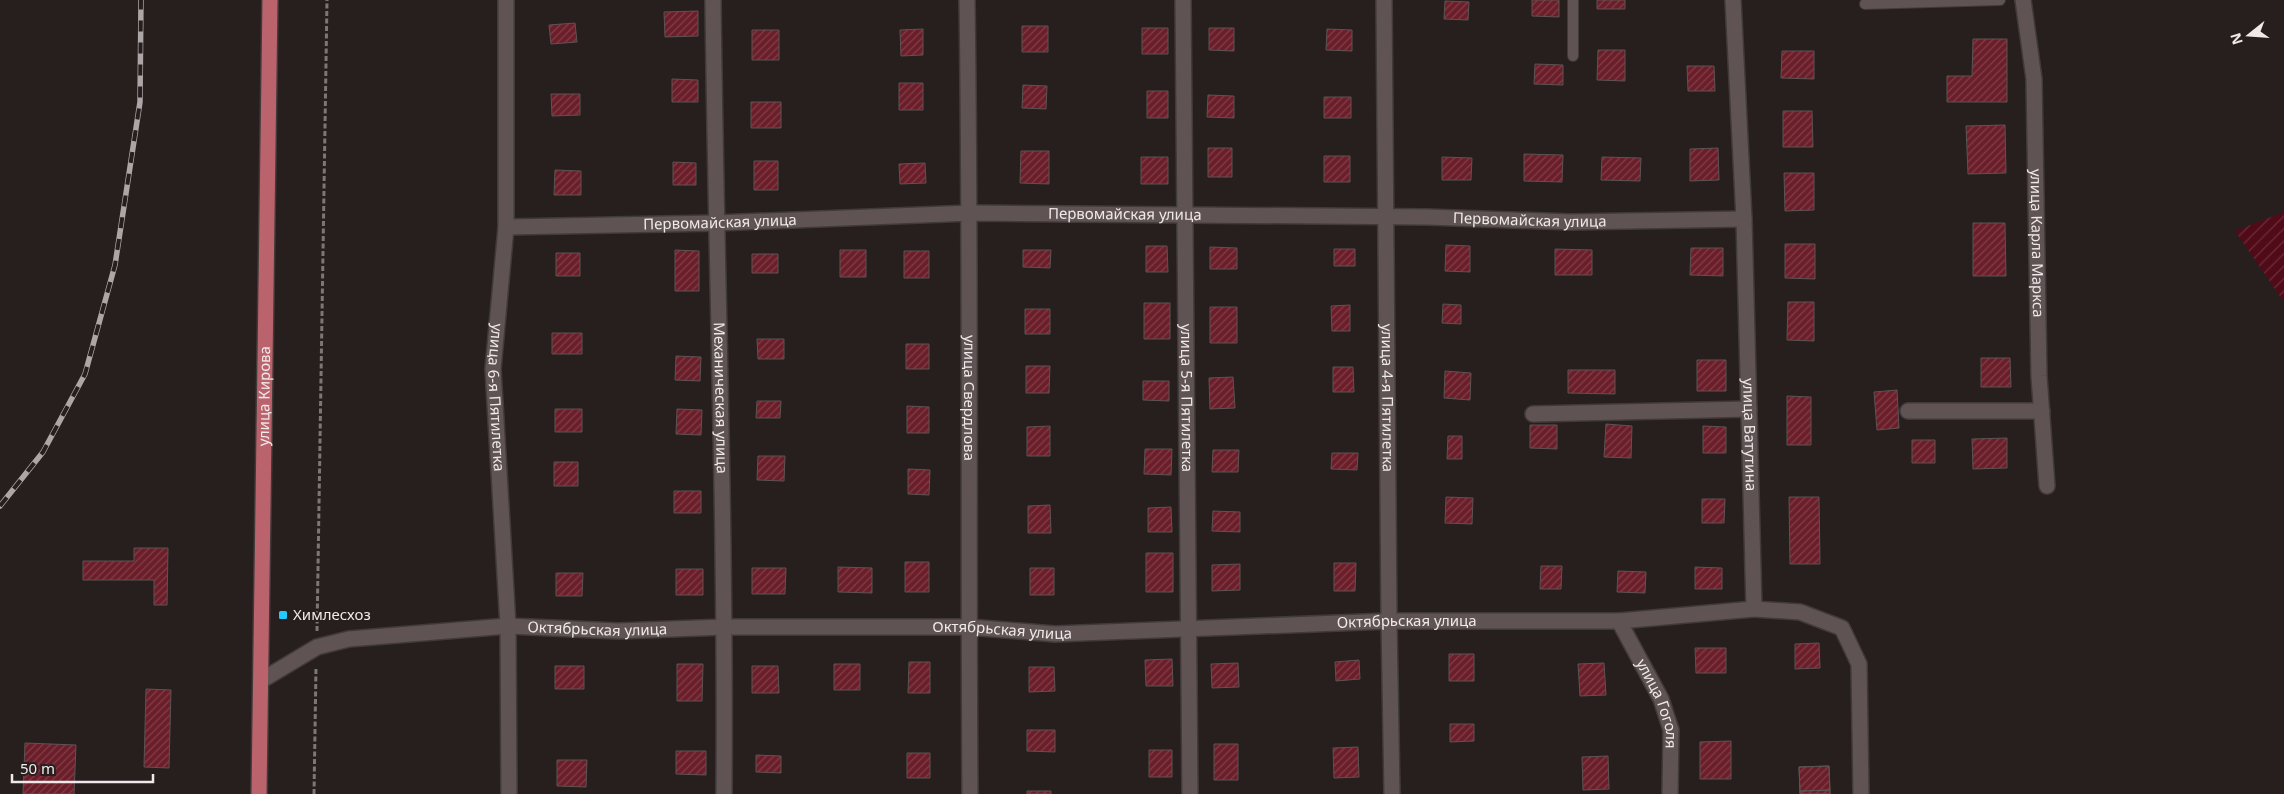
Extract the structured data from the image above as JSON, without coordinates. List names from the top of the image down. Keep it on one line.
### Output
{"streets":{"main road":["улица Кирова"],"street":["Первомайская улица","улица Карла Маркса","улица 6-я Пятилетка","Механическая улица","улица Свердлова","улица 5-я Пятилетка","улица 4-я Пятилетка","улица Ватутина","Октябрьская улица","улица Гоголя"]},"crossings":[["Первомайская улица","улица 6-я Пятилетка"],["Первомайская улица","Механическая улица"],["Первомайская улица","улица Свердлова"],["Первомайская улица","улица 5-я Пятилетка"],["Первомайская улица","улица 4-я Пятилетка"],["Первомайская улица","улица Ватутина"],["улица Кирова","Октябрьская улица"],["улица 6-я Пятилетка","Октябрьская улица"],["Механическая улица","Октябрьская улица"],["улица Свердлова","Октябрьская улица"],["улица 5-я Пятилетка","Октябрьская улица"],["улица 4-я Пятилетка","Октябрьская улица"],["улица Ватутина","Октябрьская улица"],["Октябрьская улица","улица Гоголя"]],"places":{"transit":["Химлесхоз"]},"scale_bar":"50 m","north":"left"}
